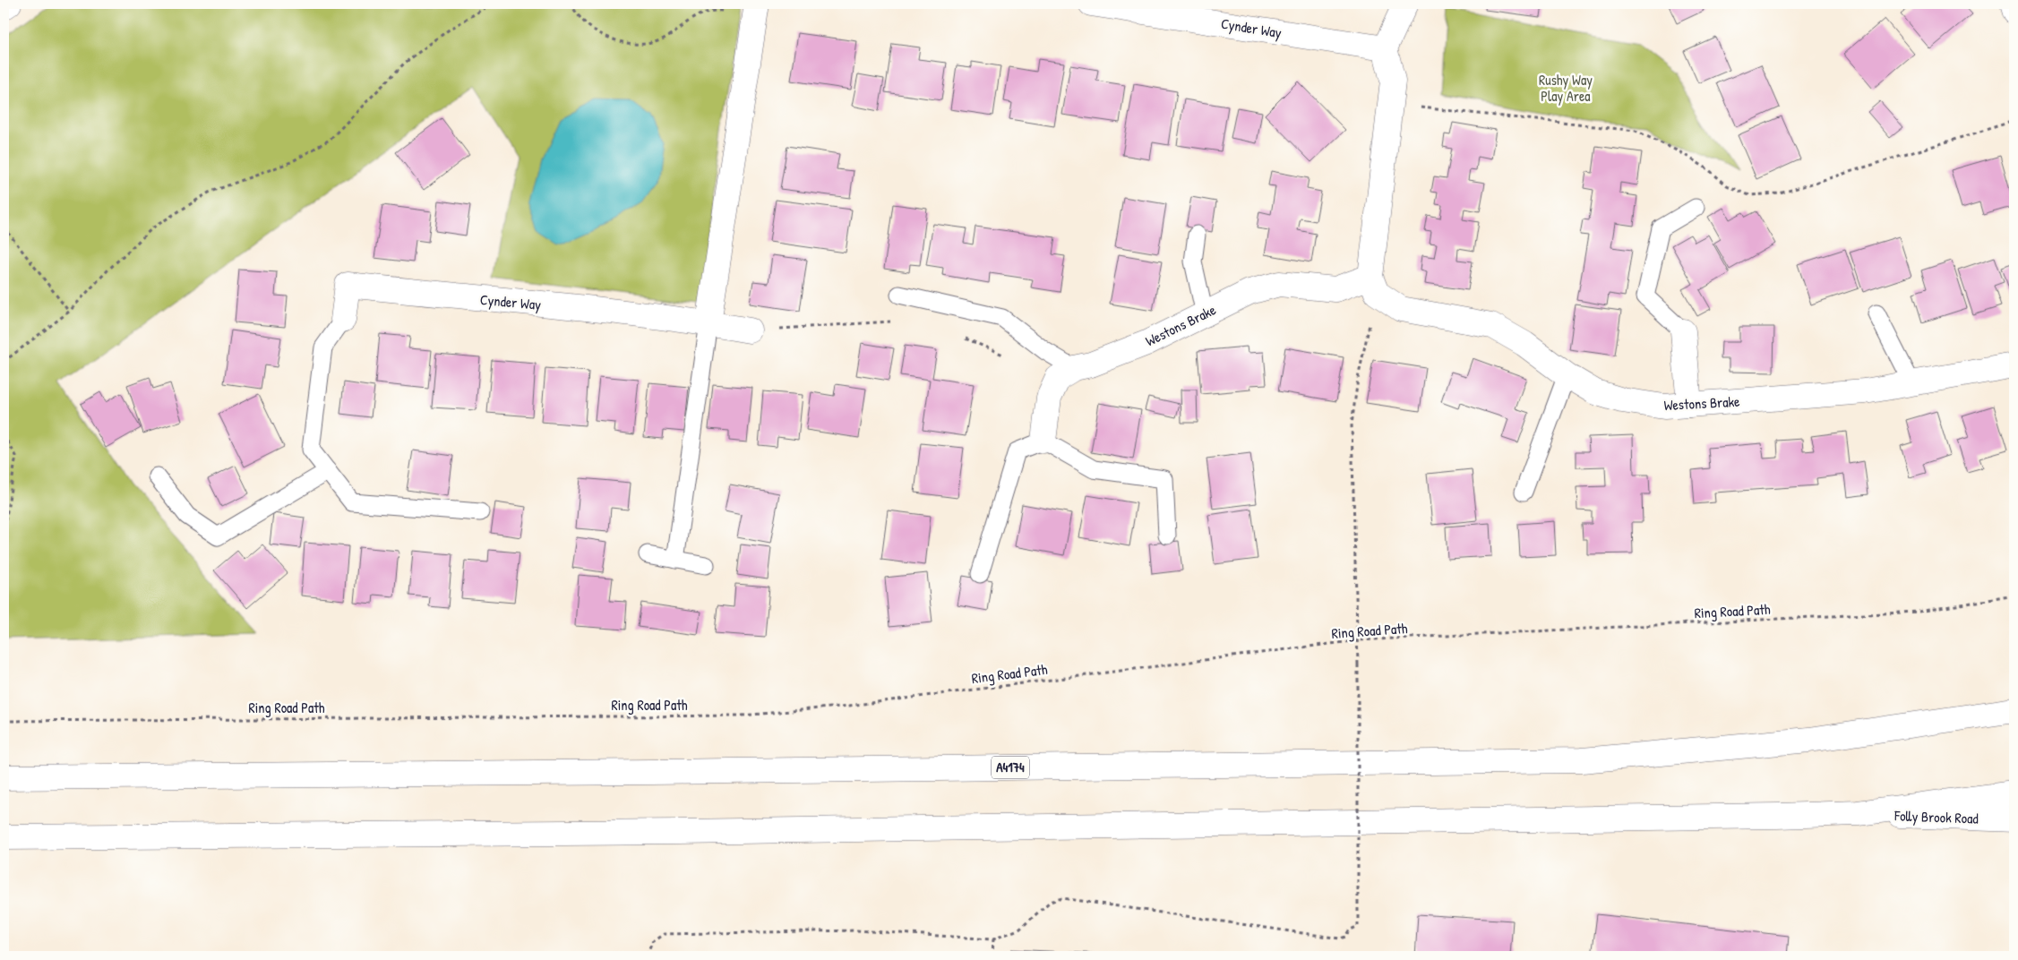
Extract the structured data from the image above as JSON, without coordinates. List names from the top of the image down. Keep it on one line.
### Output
{"streets":{"main road":["Cynder Way","Westons Brake","A4174","Folly Brook Road"],"path":["Ring Road Path"]},"parks":["Rushy Way Play Area"]}
